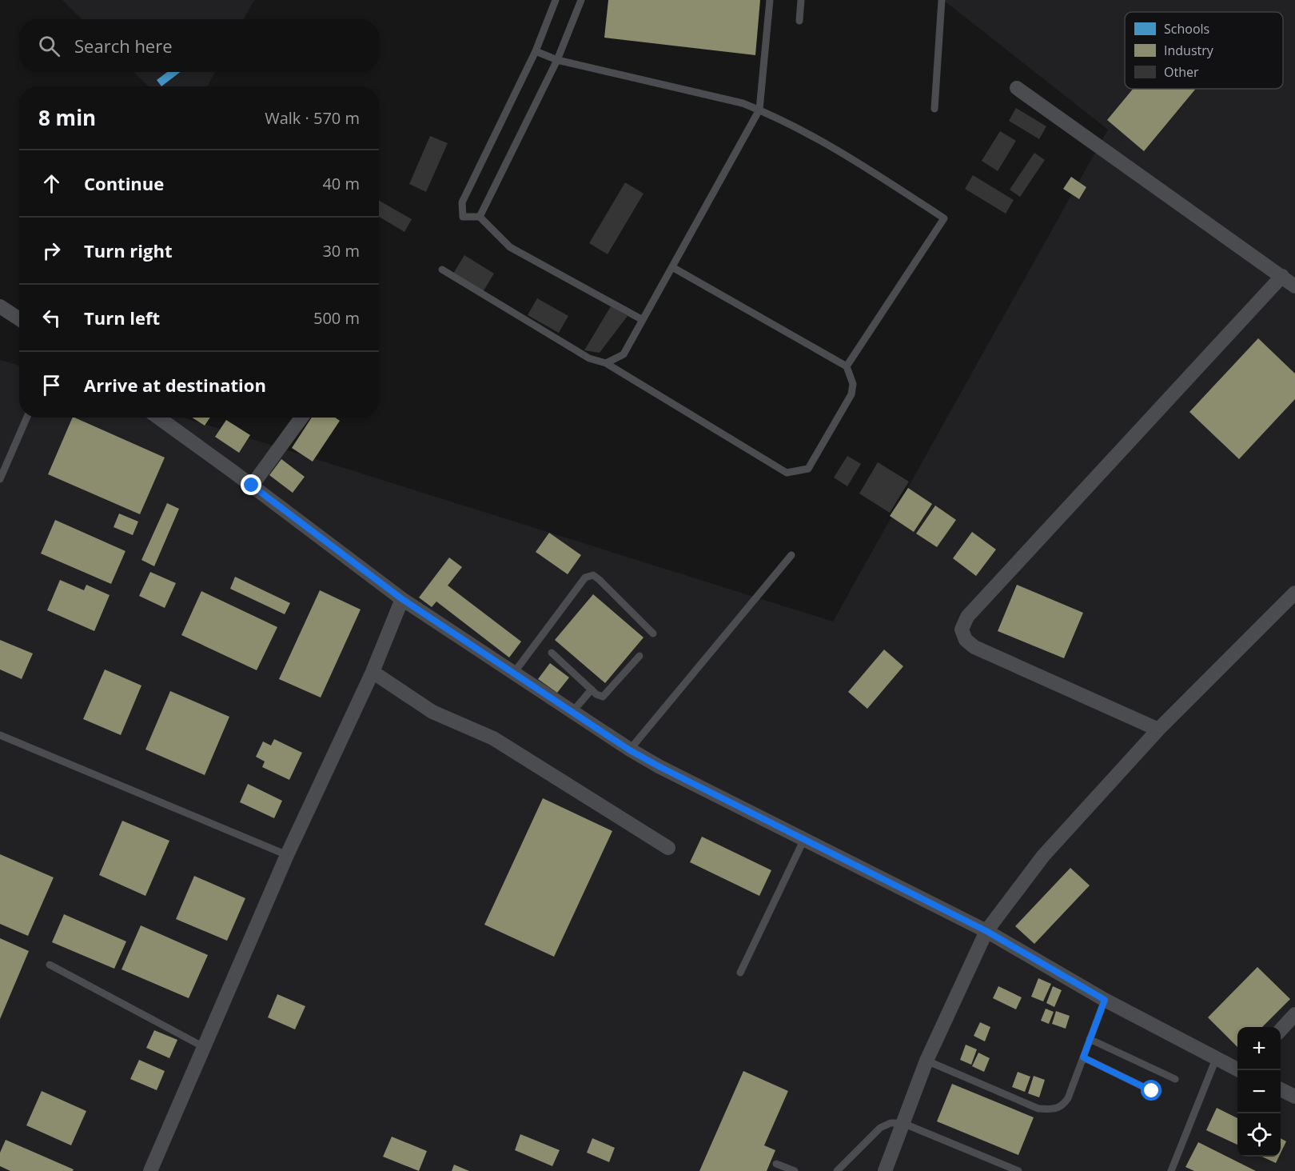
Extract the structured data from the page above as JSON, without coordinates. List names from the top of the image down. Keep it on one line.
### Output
{"legend":["Schools","Industry","Other"],"page":{"search":"Search here","heading":["8 min","Walk · 570 m"],"list":[["Continue","40 m"],["Turn right","30 m"],["Turn left","500 m"],"Arrive at destination"],"map_buttons":["+","−"]}}
